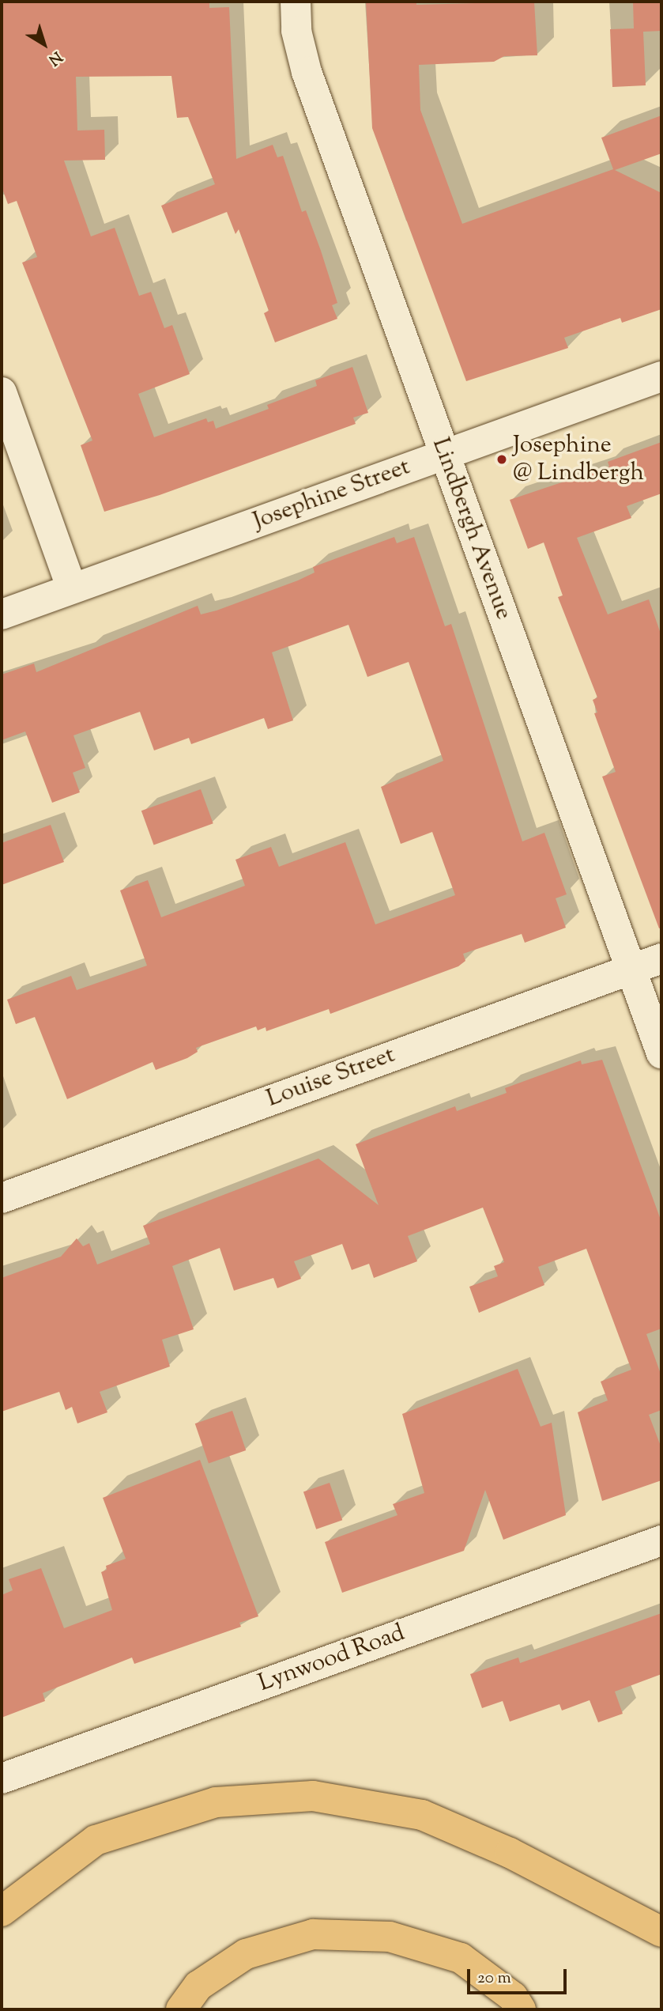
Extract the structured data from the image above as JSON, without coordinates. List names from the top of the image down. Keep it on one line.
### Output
{"streets":{"street":["Josephine Street","Lindbergh Avenue","Louise Street","Lynwood Road"]},"crossings":[["Josephine Street","Lindbergh Avenue"],["Lindbergh Avenue","Louise Street"]],"places":["Josephine @ Lindbergh"],"scale_bar":"20 m","north":"bottom right"}
